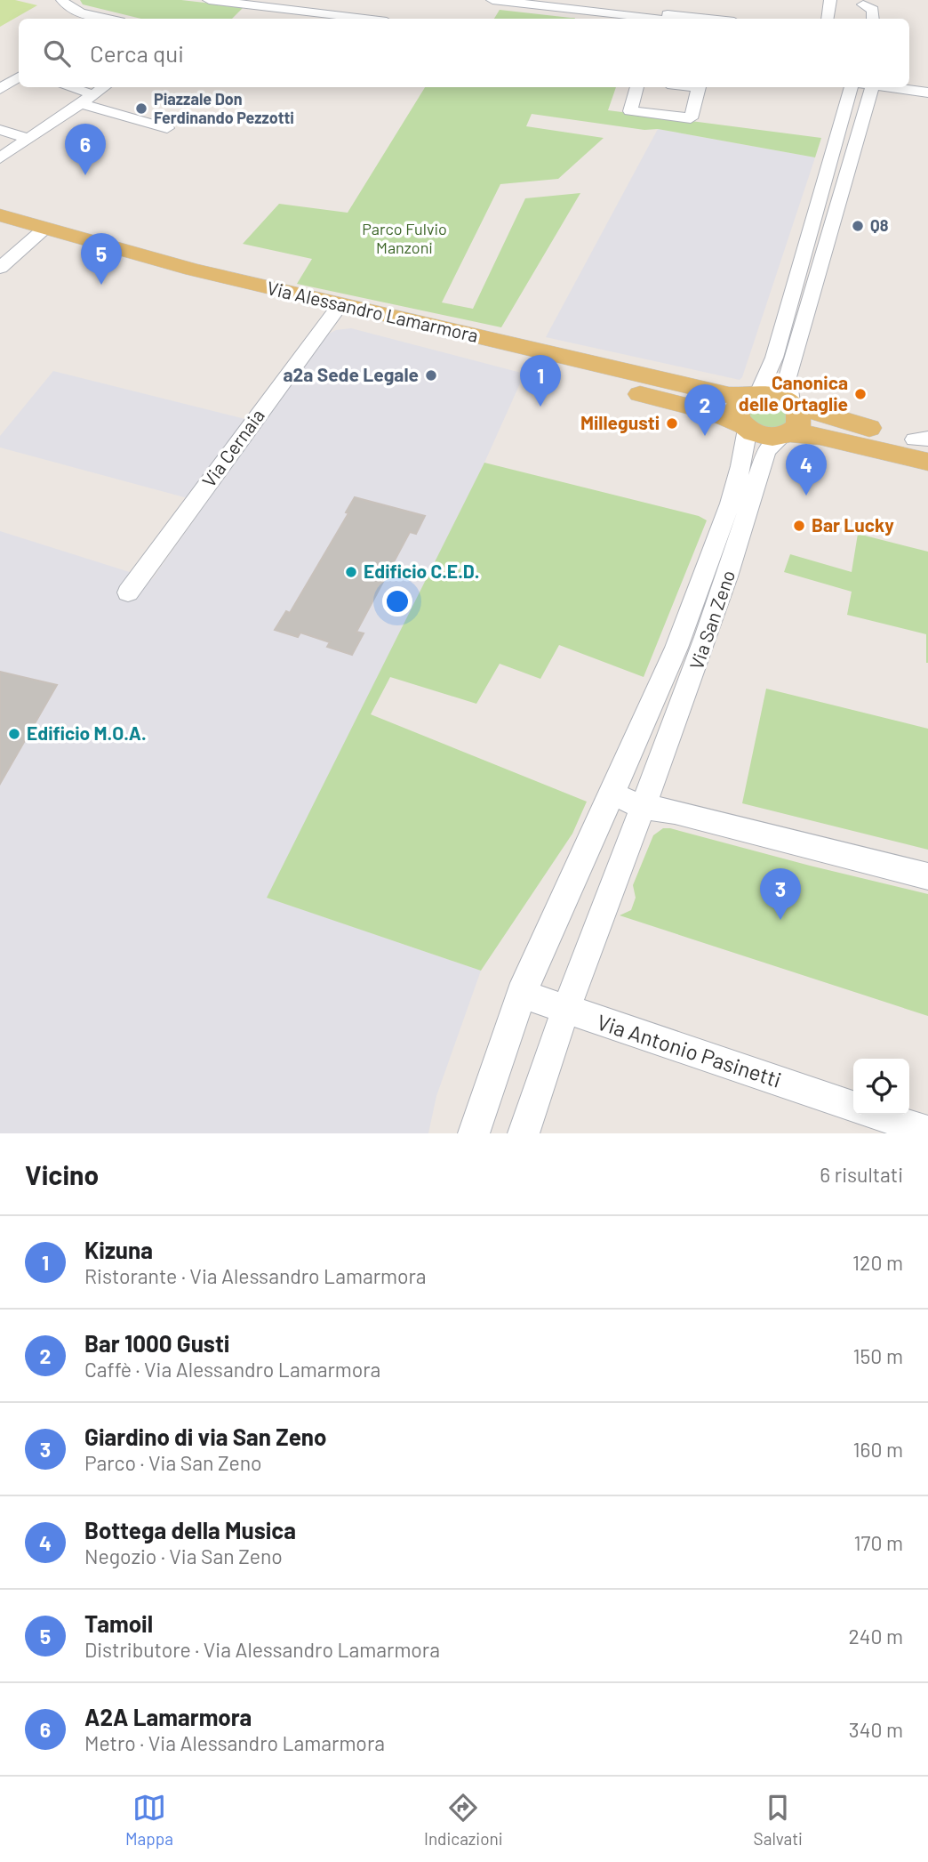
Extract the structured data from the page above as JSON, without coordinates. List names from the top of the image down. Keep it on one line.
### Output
{"streets":{"main road":["Via Alessandro Lamarmora"],"street":["Via Cernaia","Via San Zeno","Via Antonio Pasinetti"]},"crossings":[["Via Alessandro Lamarmora","Via Cernaia"],["Via Alessandro Lamarmora","Via San Zeno"],["Via San Zeno","Via Antonio Pasinetti"]],"parks":["Parco Fulvio Manzoni"],"places":["Piazzale Don Ferdinando Pezzotti","Q8","a2a Sede Legale","Canonica delle Ortaglie","Millegusti","Bar Lucky","Edificio C.E.D.","Edificio M.O.A."],"page":{"search":"Cerca qui","pins":["6","5","1","2","4","3"],"heading":["Vicino","6 risultati"],"list":[{"mark":"1","name":"Kizuna","note":"Ristorante · Via Alessandro Lamarmora","value":"120 m"},{"mark":"2","name":"Bar 1000 Gusti","note":"Caffè · Via Alessandro Lamarmora","value":"150 m"},{"mark":"3","name":"Giardino di via San Zeno","note":"Parco · Via San Zeno","value":"160 m"},{"mark":"4","name":"Bottega della Musica","note":"Negozio · Via San Zeno","value":"170 m"},{"mark":"5","name":"Tamoil","note":"Distributore · Via Alessandro Lamarmora","value":"240 m"},{"mark":"6","name":"A2A Lamarmora","note":"Metro · Via Alessandro Lamarmora","value":"340 m"}],"nav":["Mappa","Indicazioni","Salvati"]}}
